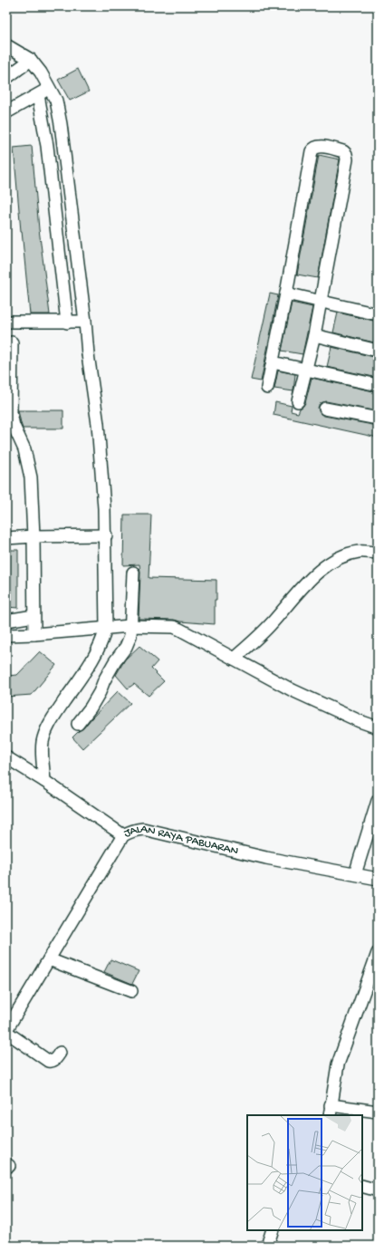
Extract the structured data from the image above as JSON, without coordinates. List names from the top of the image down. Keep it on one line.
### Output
{"streets":{"street":["JALAN RAYA PABUARAN"]}}
